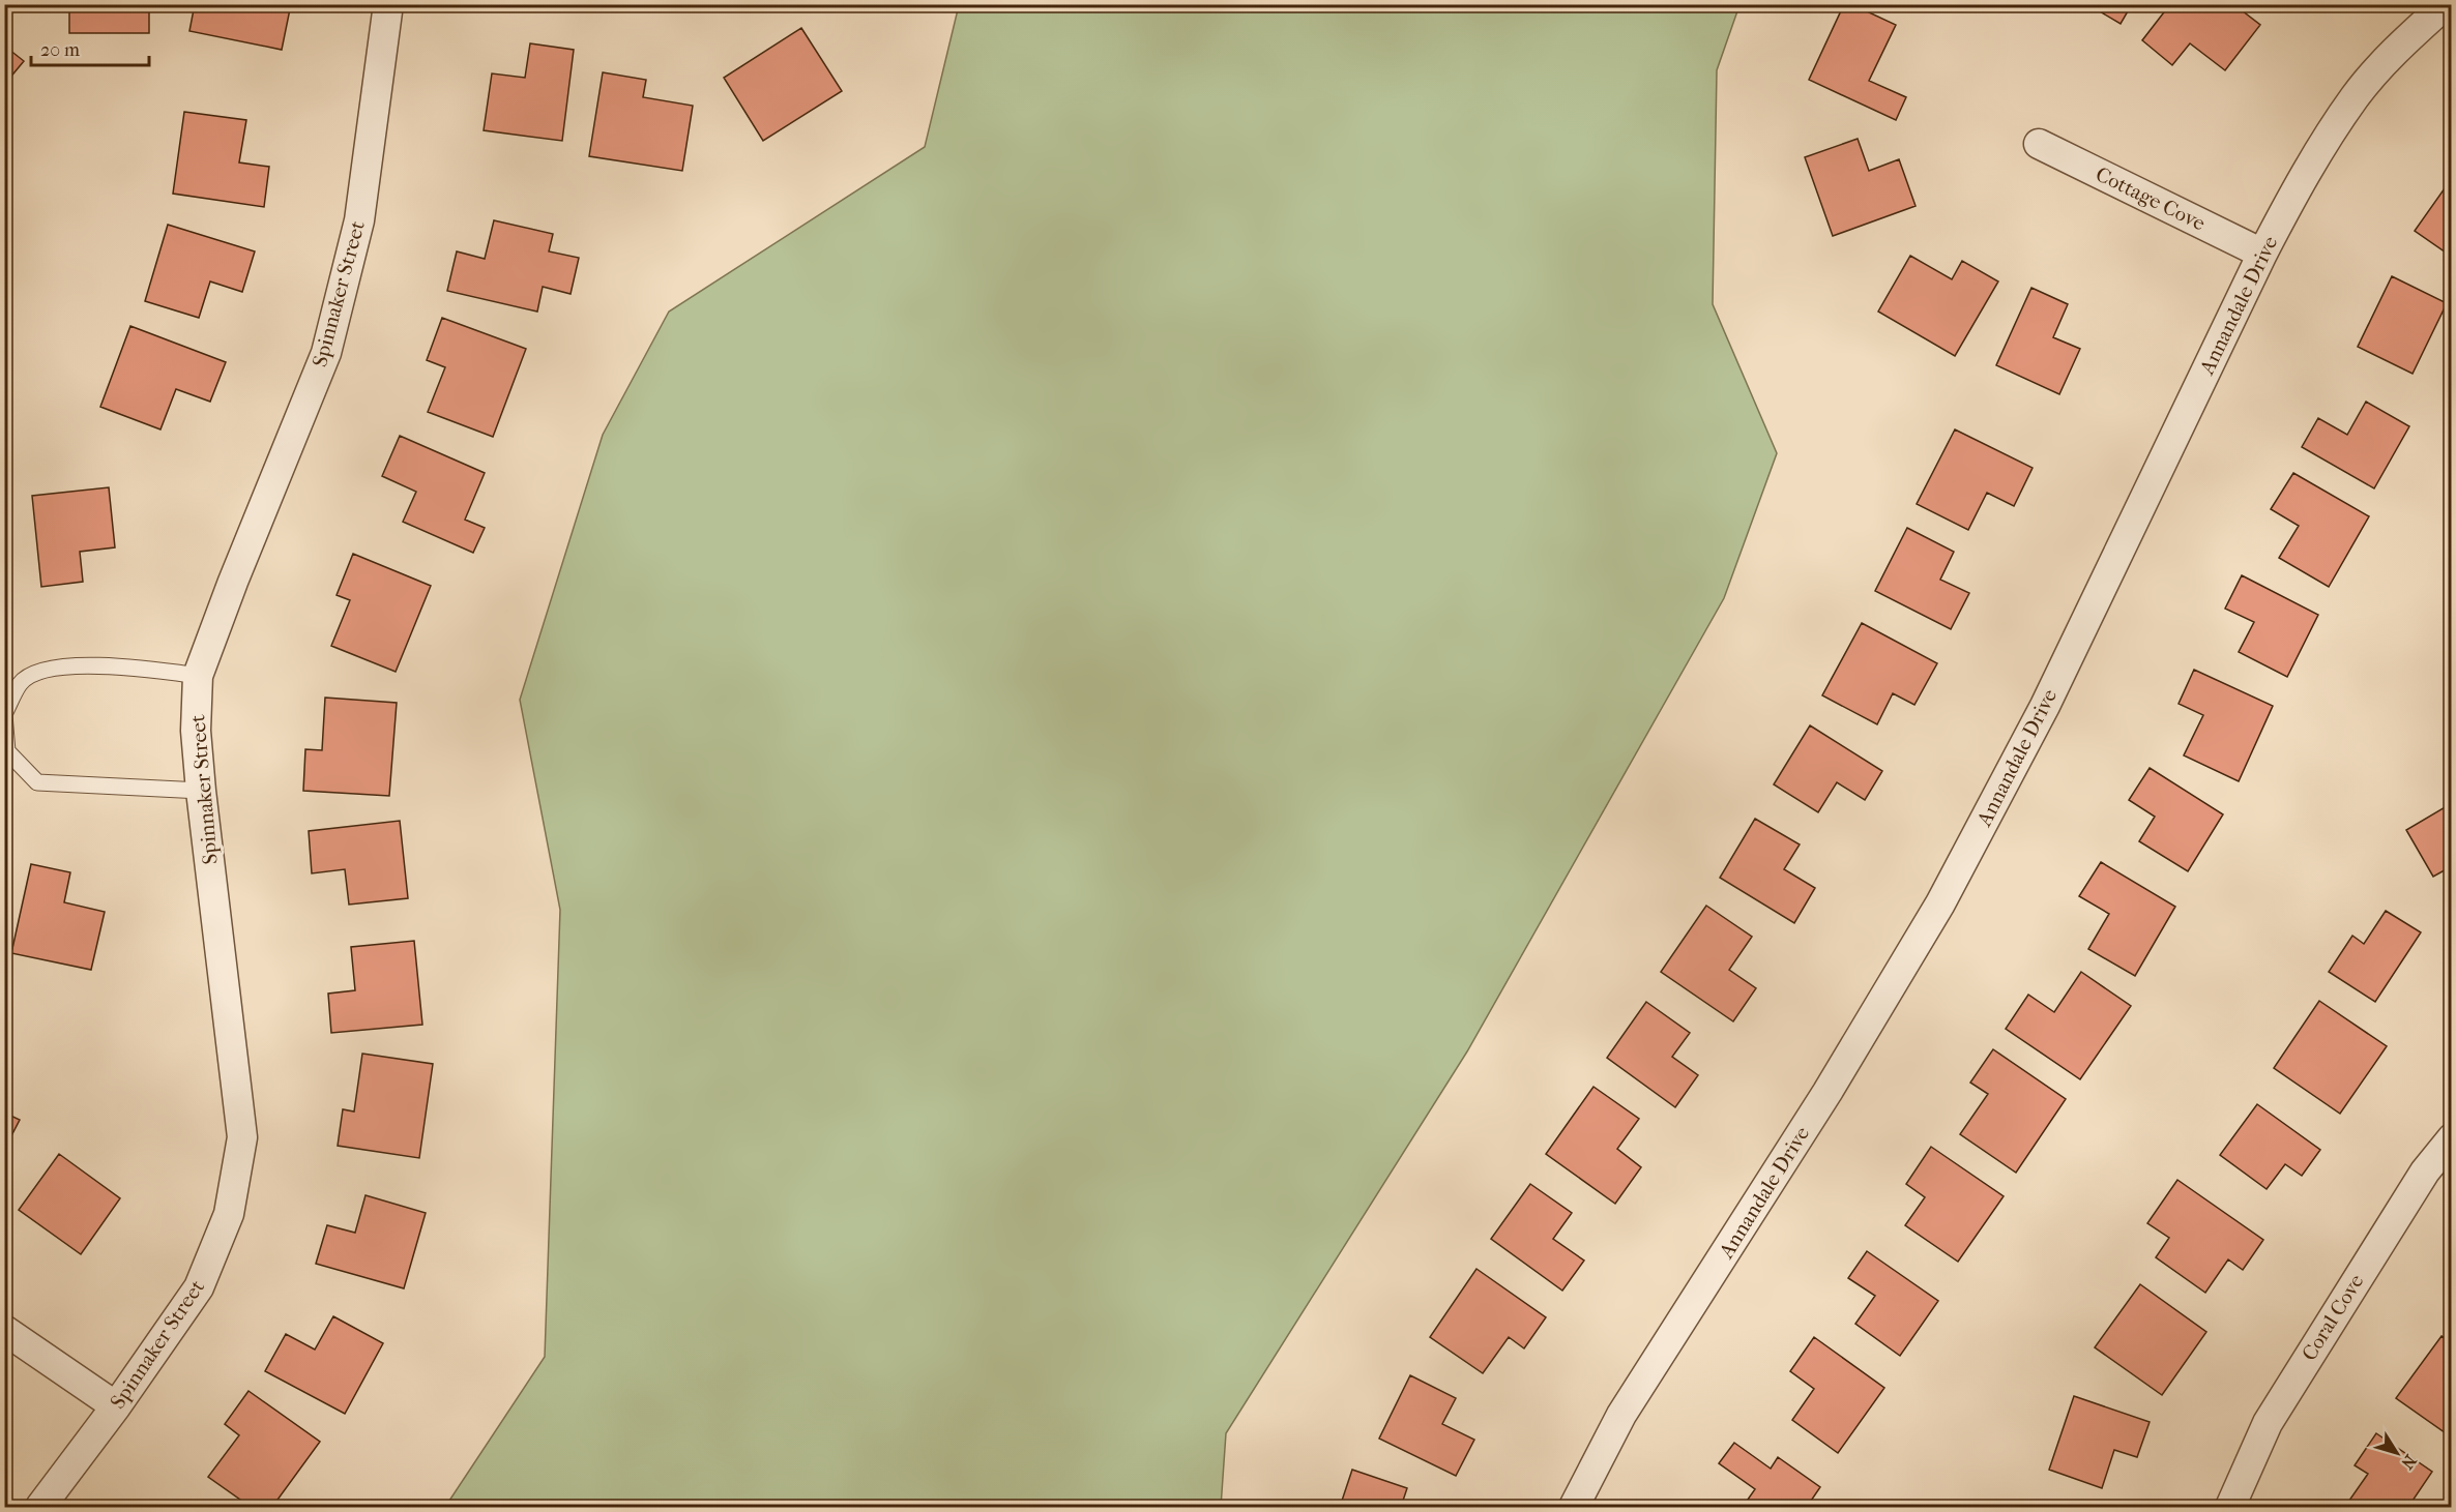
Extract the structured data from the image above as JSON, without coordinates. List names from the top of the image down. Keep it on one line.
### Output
{"streets":{"street":["Cottage Cove","Spinnaker Street","Annandale Drive","Coral Cove"]},"crossings":[["Cottage Cove","Annandale Drive"]],"scale_bar":"20 m","north":"bottom right"}
